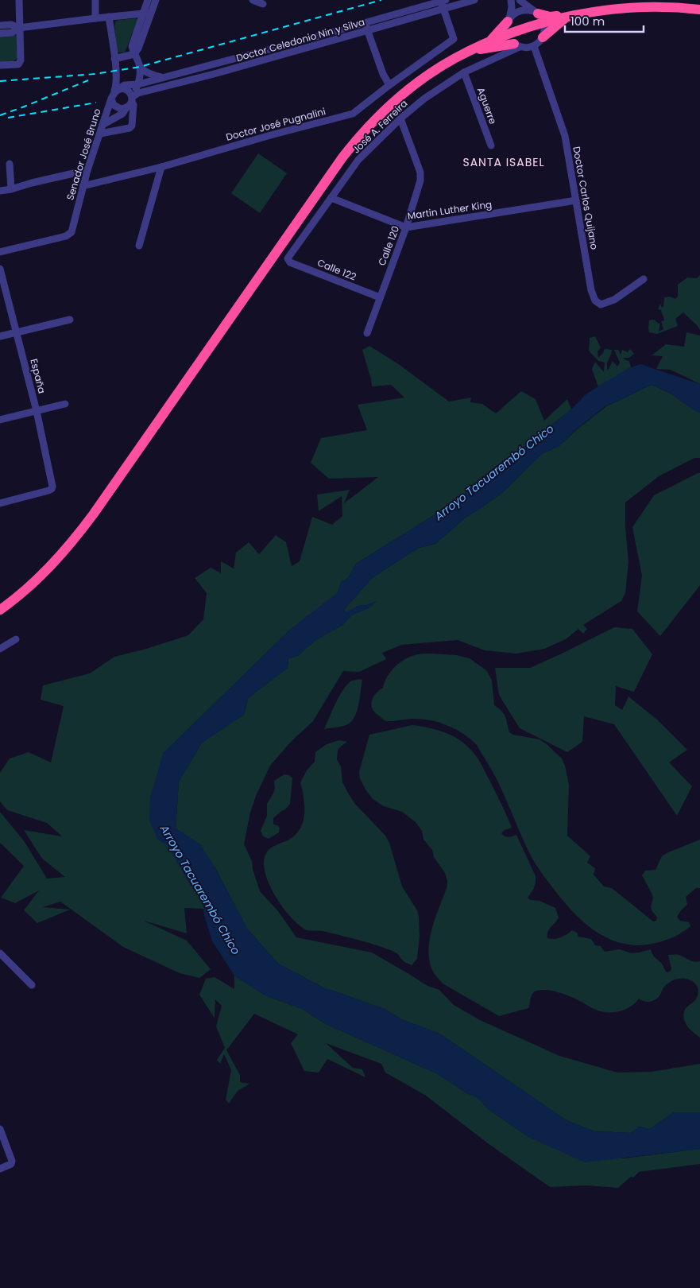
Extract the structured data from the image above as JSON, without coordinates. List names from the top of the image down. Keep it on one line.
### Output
{"streets":{"street":["Doctor Celedonio Nin y Silva","Aguerre","Doctor José Pugnalini","José A. Ferreira","Senador José Bruno","Doctor Carlos Quijano","Martin Luther King","Calle 120","Calle 122","España"]},"crossings":[["Doctor Celedonio Nin y Silva","Doctor José Pugnalini"],["Doctor Celedonio Nin y Silva","Senador José Bruno"],["Aguerre","José A. Ferreira"],["Doctor José Pugnalini","Senador José Bruno"],["José A. Ferreira","Martin Luther King"],["José A. Ferreira","Calle 120"],["José A. Ferreira","Calle 122"],["Doctor Carlos Quijano","Martin Luther King"],["Martin Luther King","Calle 120"],["Calle 120","Calle 122"]],"districts":["SANTA ISABEL"],"water":["Arroyo Tacuarembó Chico"],"scale_bar":"100 m"}
